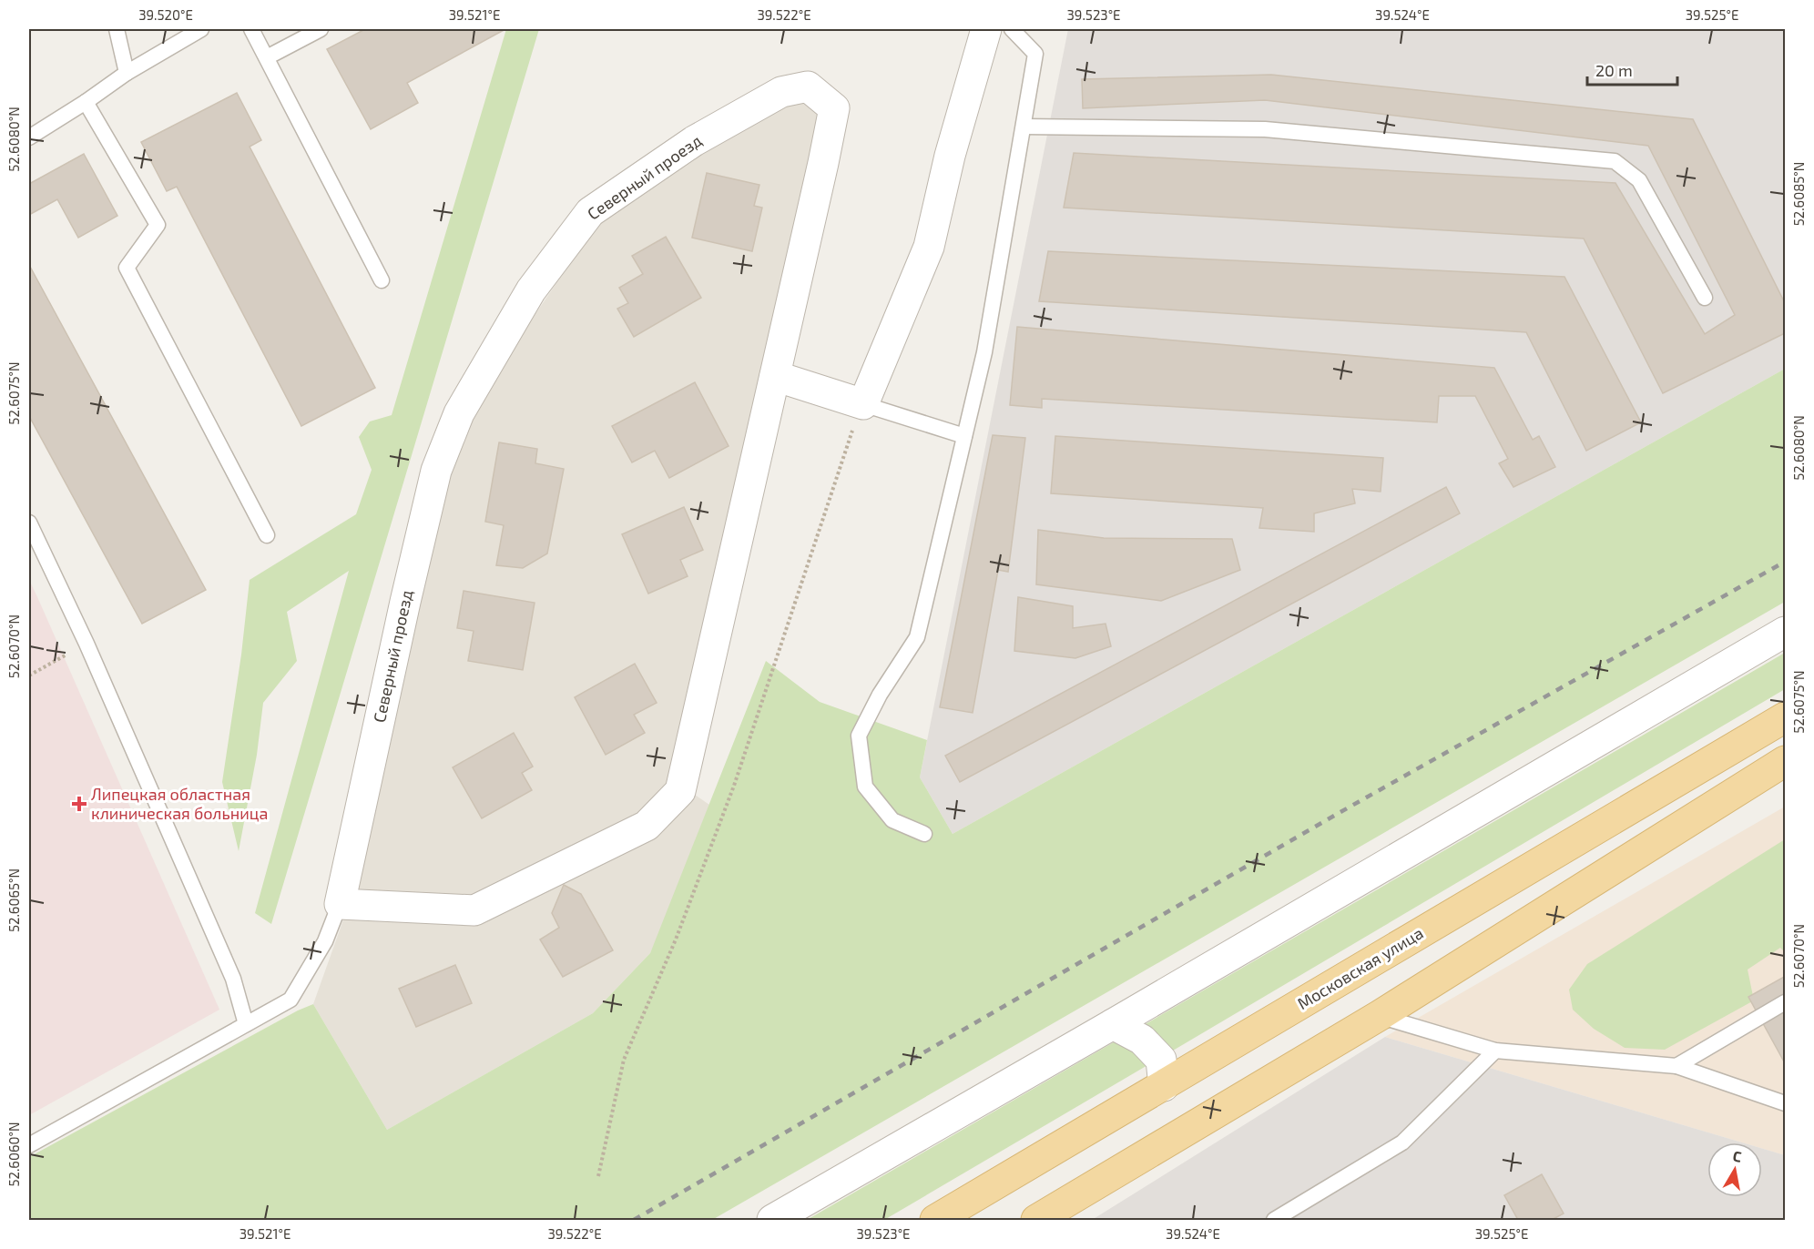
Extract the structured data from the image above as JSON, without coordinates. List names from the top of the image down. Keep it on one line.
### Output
{"streets":{"main road":["Московская улица"],"street":["Северный проезд"]},"places":{"health":["Липецкая областная клиническая больница"]},"scale_bar":"20 m","north":"top","coordinates":["39.520°E","39.521°E","39.522°E","39.523°E","39.524°E","39.525°E","52.6080°N","52.6085°N","52.6075°N","52.6070°N","52.6065°N","52.6060°N"]}
